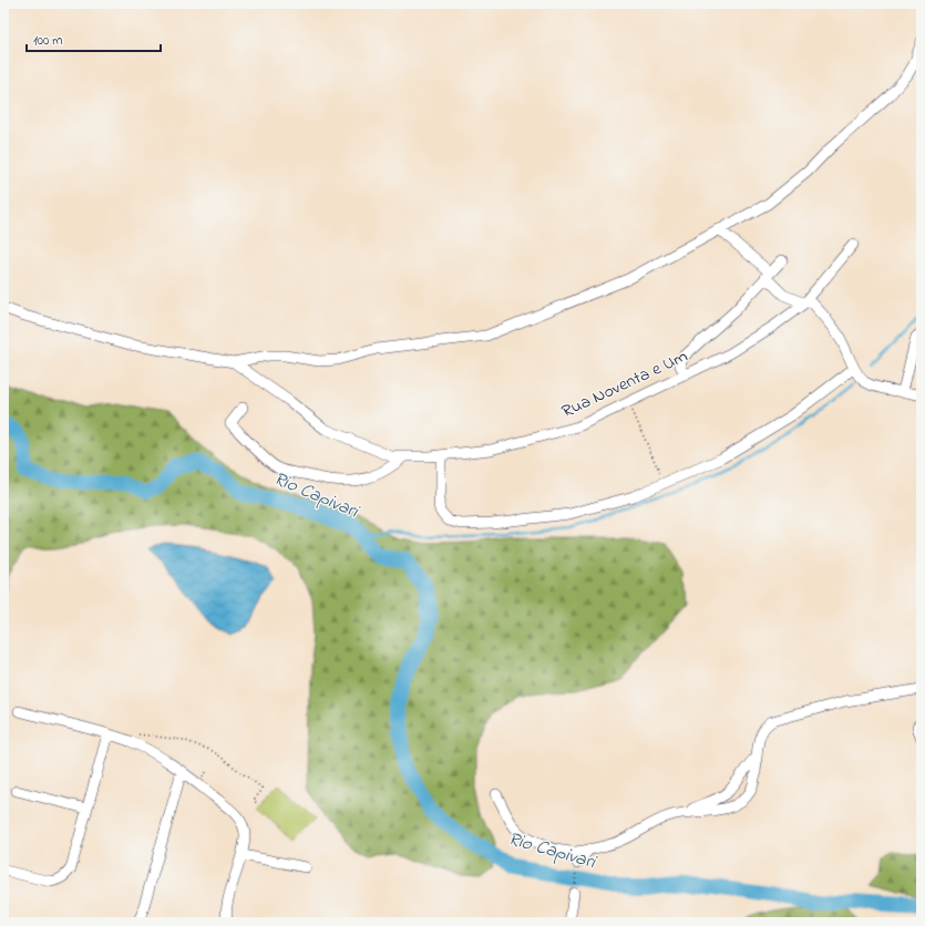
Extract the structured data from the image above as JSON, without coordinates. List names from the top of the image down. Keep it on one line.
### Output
{"streets":{"street":["Rua Noventa e Um"]},"water":["Rio Capivari"],"scale_bar":"100 m"}
